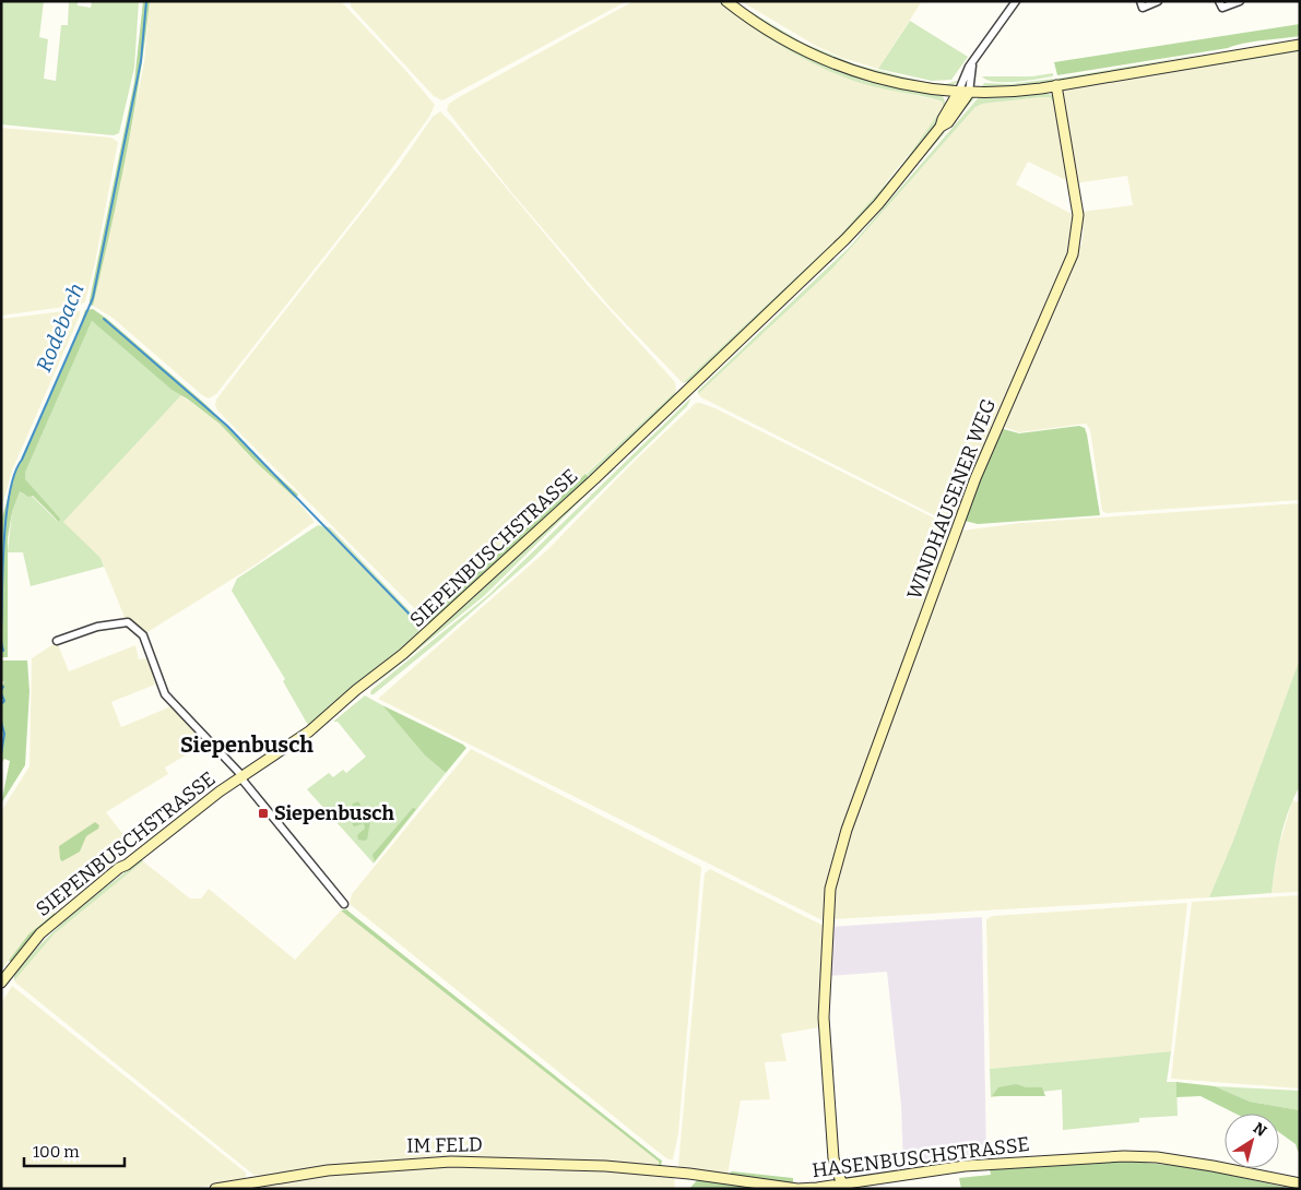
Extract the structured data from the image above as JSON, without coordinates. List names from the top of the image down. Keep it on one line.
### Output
{"streets":{"street":["WINDHAUSENER WEG","SIEPENBUSCHSTRASSE","IM FELD","HASENBUSCHSTRASSE"]},"crossings":[["WINDHAUSENER WEG","HASENBUSCHSTRASSE"],["IM FELD","HASENBUSCHSTRASSE"]],"districts":["Siepenbusch"],"water":["Rodebach"],"places":{"transit":["Siepenbusch"]},"scale_bar":"100 m","north":"top right"}
